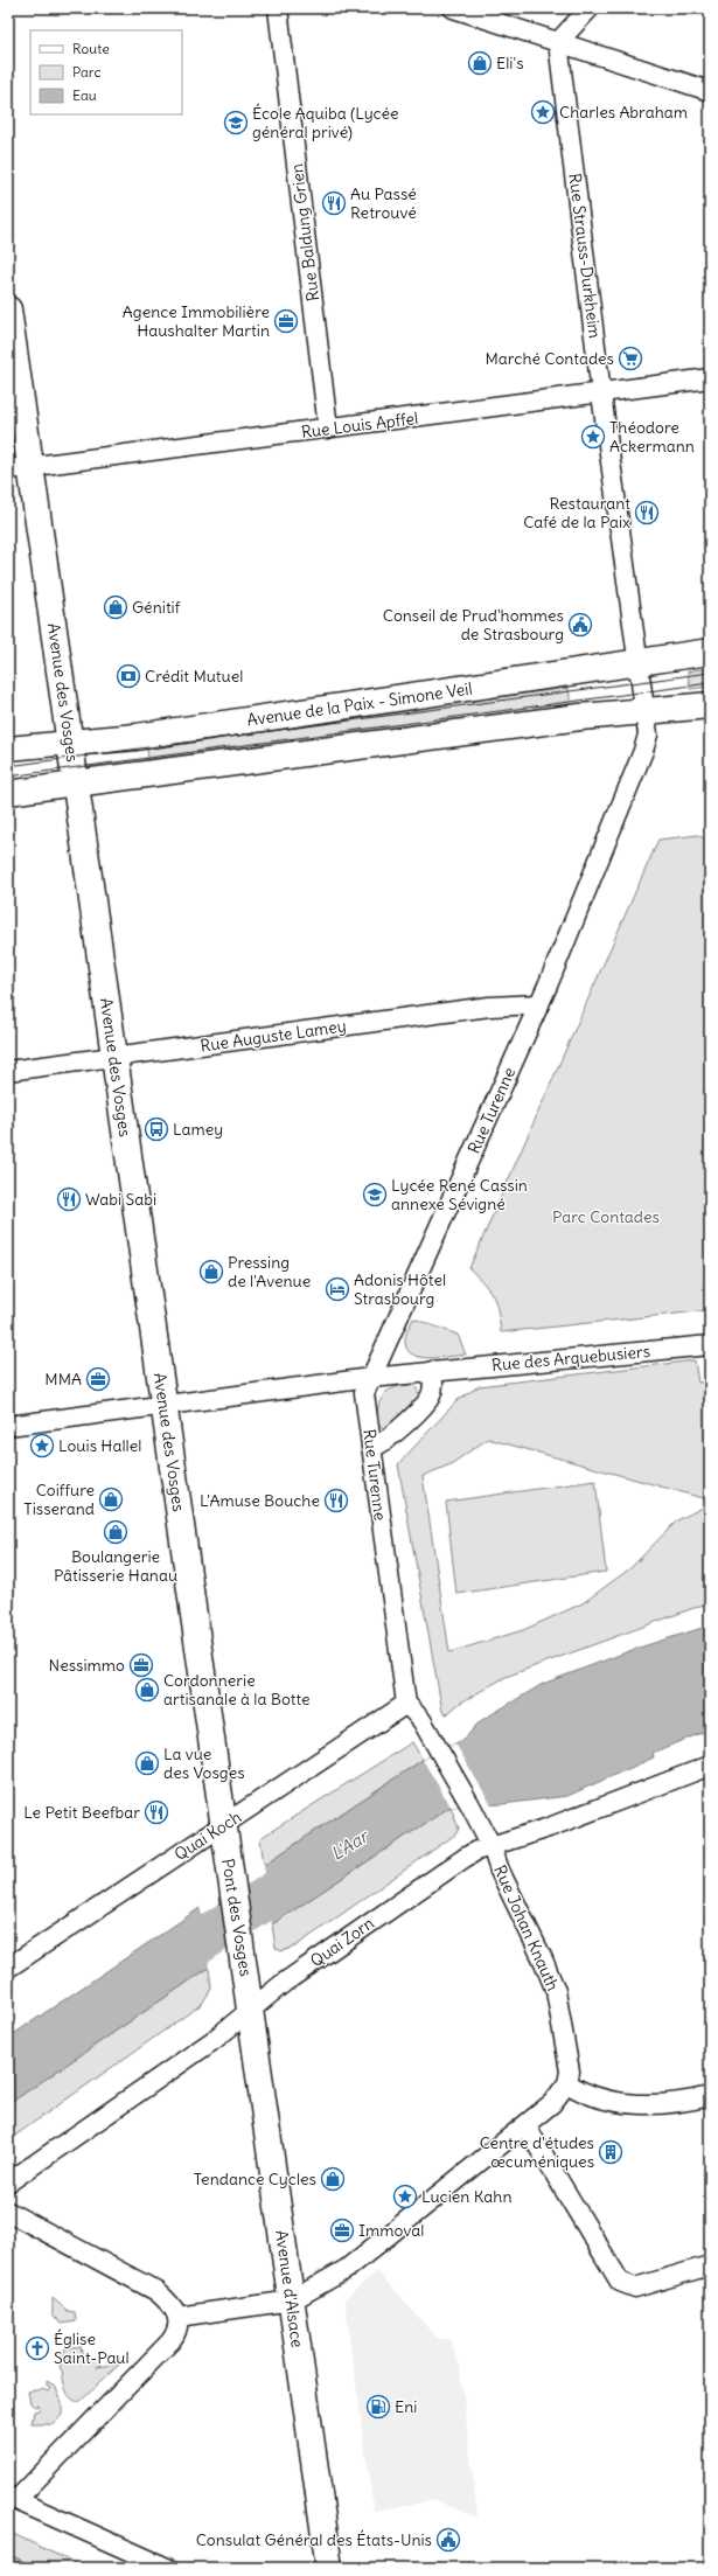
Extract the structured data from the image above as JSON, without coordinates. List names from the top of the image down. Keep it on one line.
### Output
{"streets":{"main road":["Avenue des Vosges","Avenue de la Paix - Simone Veil","Pont des Vosges","Avenue d'Alsace"],"street":["Rue Baldung Grien","Rue Strauss-Durkheim","Rue Louis Apffel","Rue Auguste Lamey","Rue Turenne","Rue des Arquebusiers","Quai Koch","Rue Johan Knauth","Quai Zorn"]},"crossings":[["Rue Baldung Grien","Rue Louis Apffel"],["Rue Strauss-Durkheim","Rue Louis Apffel"],["Rue Strauss-Durkheim","Avenue de la Paix - Simone Veil"],["Rue Strauss-Durkheim","Rue Turenne"],["Rue Louis Apffel","Avenue des Vosges"],["Avenue des Vosges","Avenue de la Paix - Simone Veil"],["Avenue des Vosges","Rue Auguste Lamey"],["Avenue des Vosges","Rue des Arquebusiers"],["Avenue des Vosges","Quai Koch"],["Avenue des Vosges","Pont des Vosges"],["Rue Auguste Lamey","Rue Turenne"],["Rue Turenne","Rue des Arquebusiers"],["Rue Turenne","Quai Koch"],["Rue Turenne","Rue Johan Knauth"],["Quai Koch","Pont des Vosges"],["Quai Koch","Rue Johan Knauth"],["Pont des Vosges","Quai Zorn"],["Pont des Vosges","Avenue d'Alsace"],["Rue Johan Knauth","Quai Zorn"],["Quai Zorn","Avenue d'Alsace"]],"water":["L'Aar"],"parks":["Parc Contades"],"places":{"shop":["Eli's","Génitif","Pressing de l'Avenue","Coiffure Tisserand","Boulangerie Pâtisserie Hanau","Cordonnerie artisanale à la Botte","La vue des Vosges","Tendance Cycles"],"place":["Charles Abraham","Théodore Ackermann","Louis Hallel","Lucien Kahn"],"school or university":["École Aquiba (Lycée général privé)","Lycée René Cassin annexe Sévigné"],"restaurant":["Au Passé Retrouvé","Restaurant Café de la Paix","Wabi Sabi","L'Amuse Bouche","Le Petit Beefbar"],"office":["Agence Immobilière Haushalter Martin","MMA","Nessimmo","Immoval"],"supermarket":["Marché Contades"],"public building":["Conseil de Prud'hommes de Strasbourg","Consulat Général des États-Unis"],"bank":["Crédit Mutuel"],"bus stop":["Lamey"],"hotel":["Adonis Hôtel Strasbourg"],"building":["Centre d'études œcuméniques"],"church":["Église Saint-Paul"],"fuel station":["Eni"]},"legend":["Route","Parc","Eau"]}
